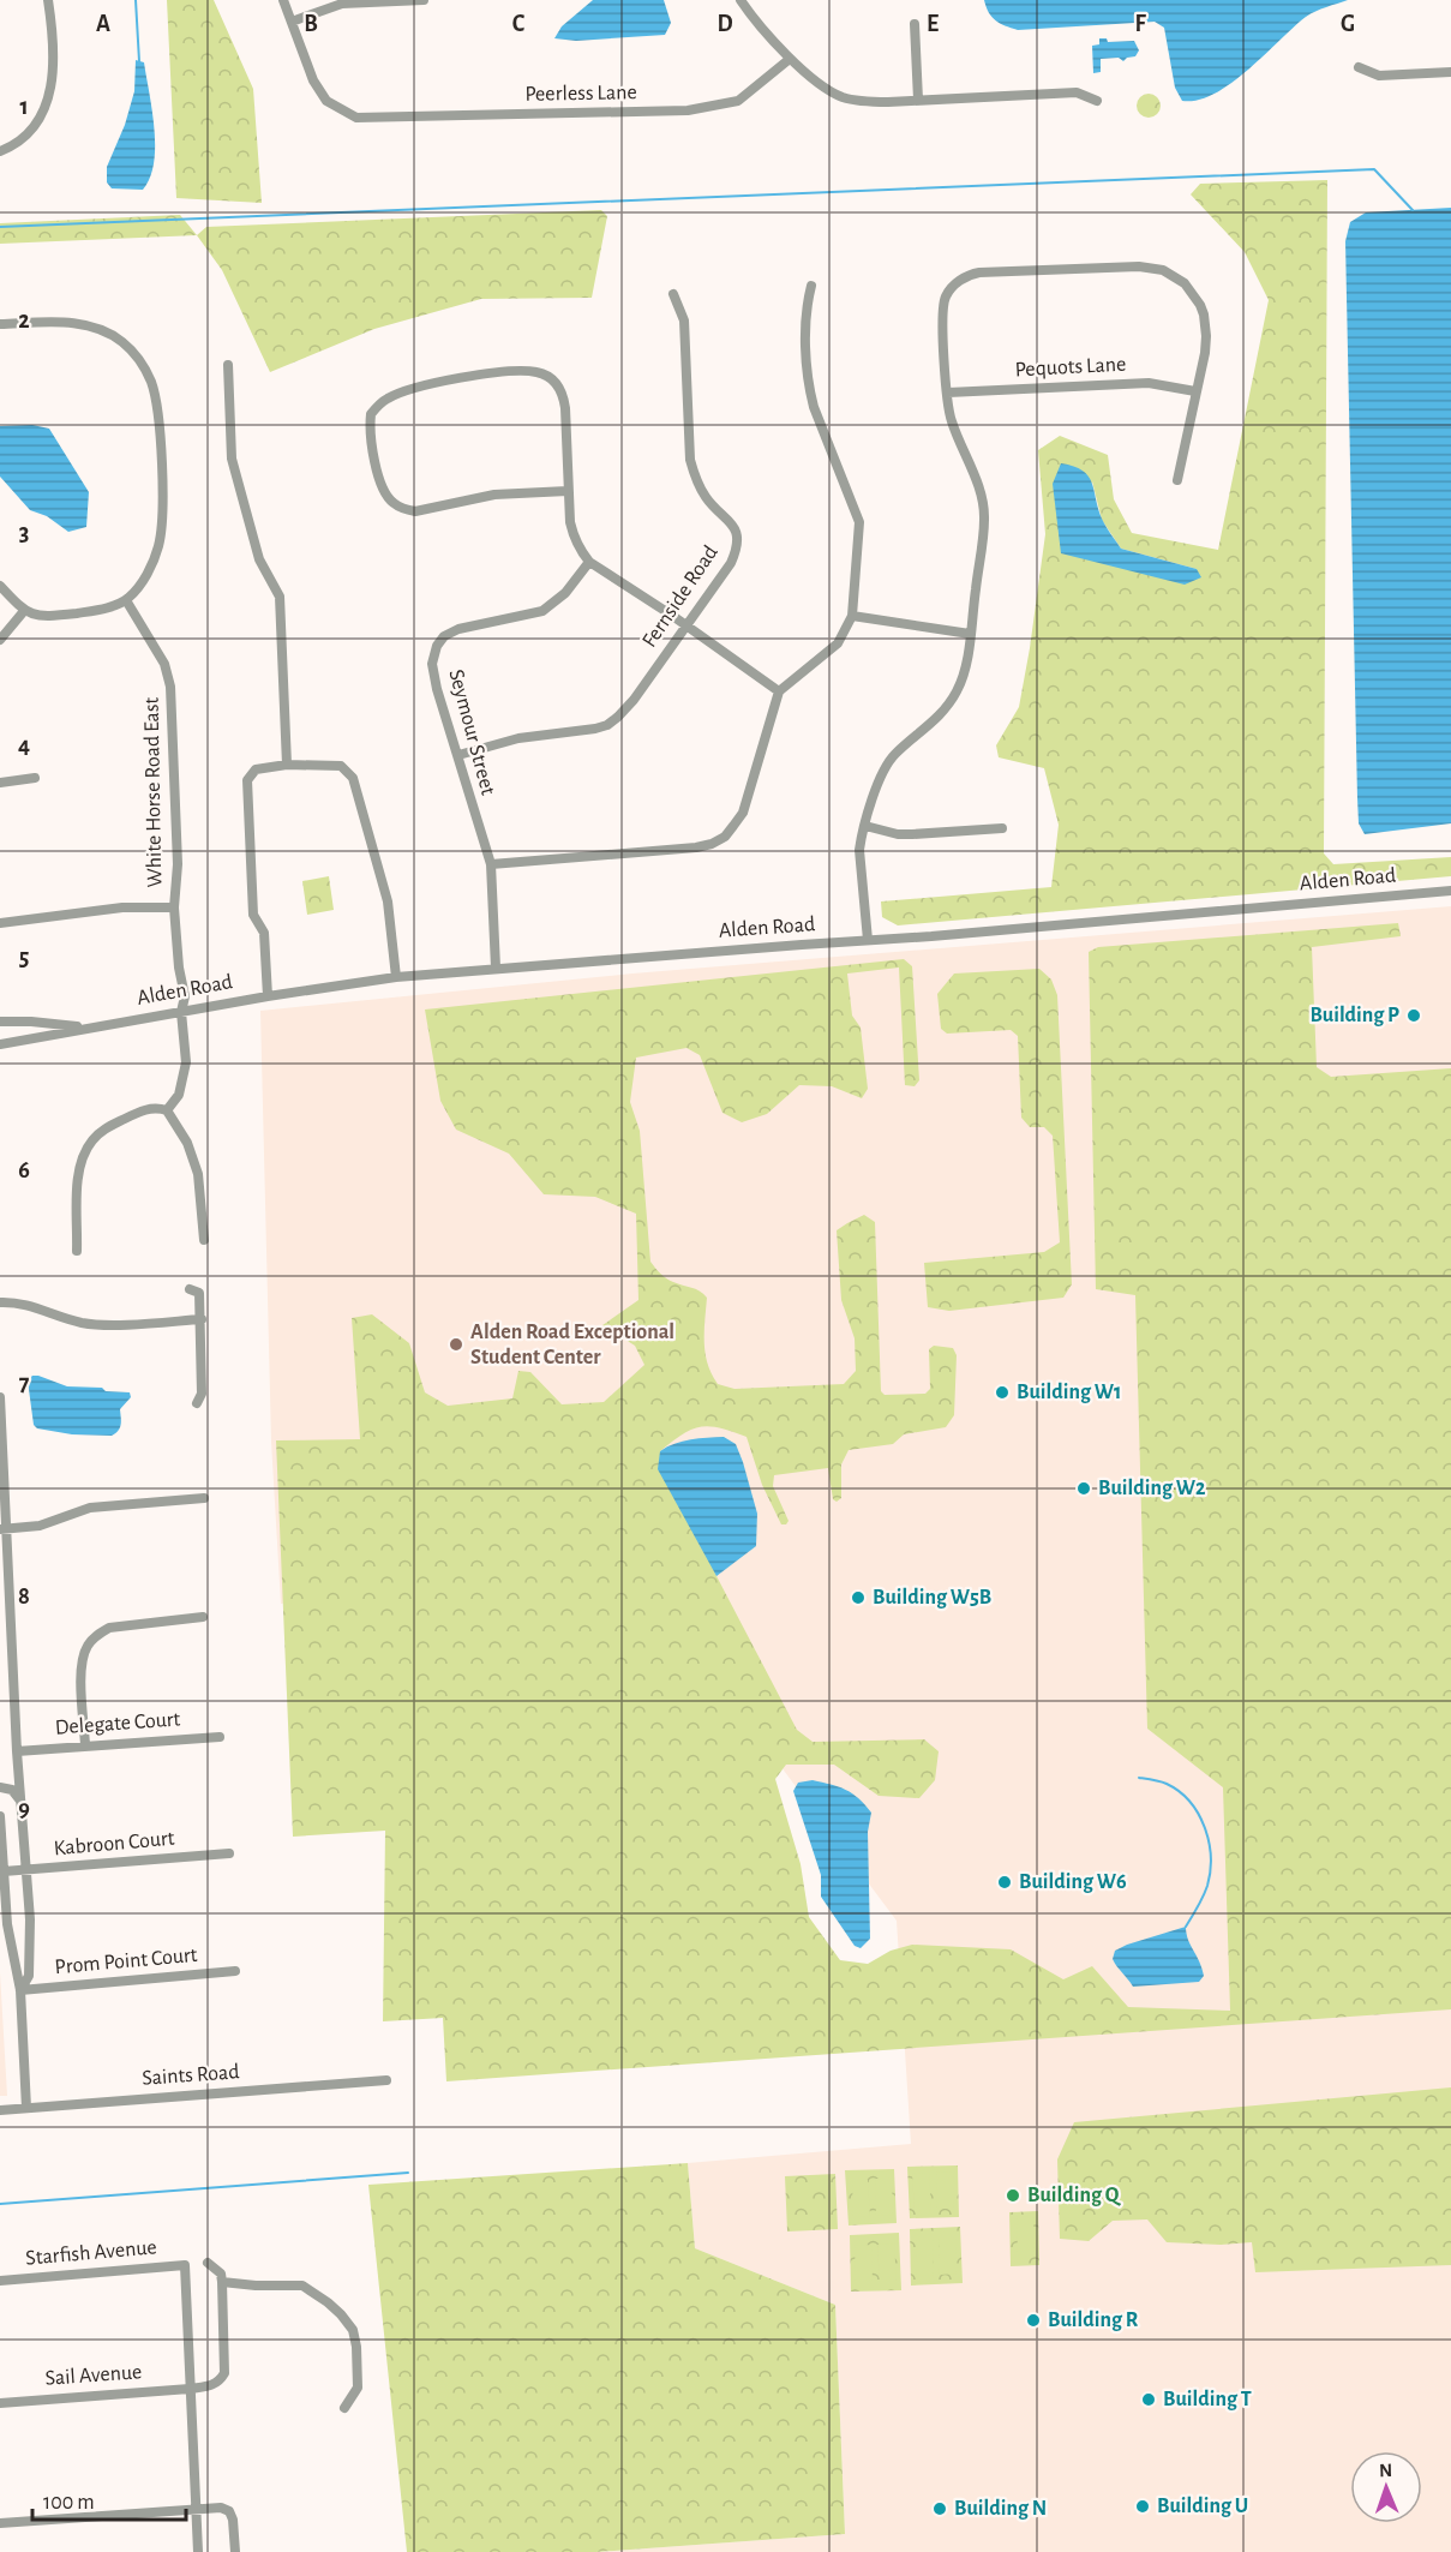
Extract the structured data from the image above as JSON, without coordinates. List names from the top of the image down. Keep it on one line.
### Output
{"streets":{"street":["Peerless Lane","Pequots Lane","Fernside Road","Seymour Street","White Horse Road East","Alden Road","Delegate Court","Kabroon Court","Prom Point Court","Saints Road","Starfish Avenue","Sail Avenue"]},"crossings":[["Fernside Road","Seymour Street"],["Seymour Street","Alden Road"],["White Horse Road East","Alden Road"],["Starfish Avenue","Sail Avenue"]],"places":["Building P","Alden Road Exceptional Student Center","Building W1","Building W2","Building W5B","Building W6","Building Q","Building R","Building T","Building U","Building N"],"scale_bar":"100 m","north":"top","grid":{"columns":["A","B","C","D","E","F","G"],"rows":["1","2","3","4","5","6","7","8","9"]}}
